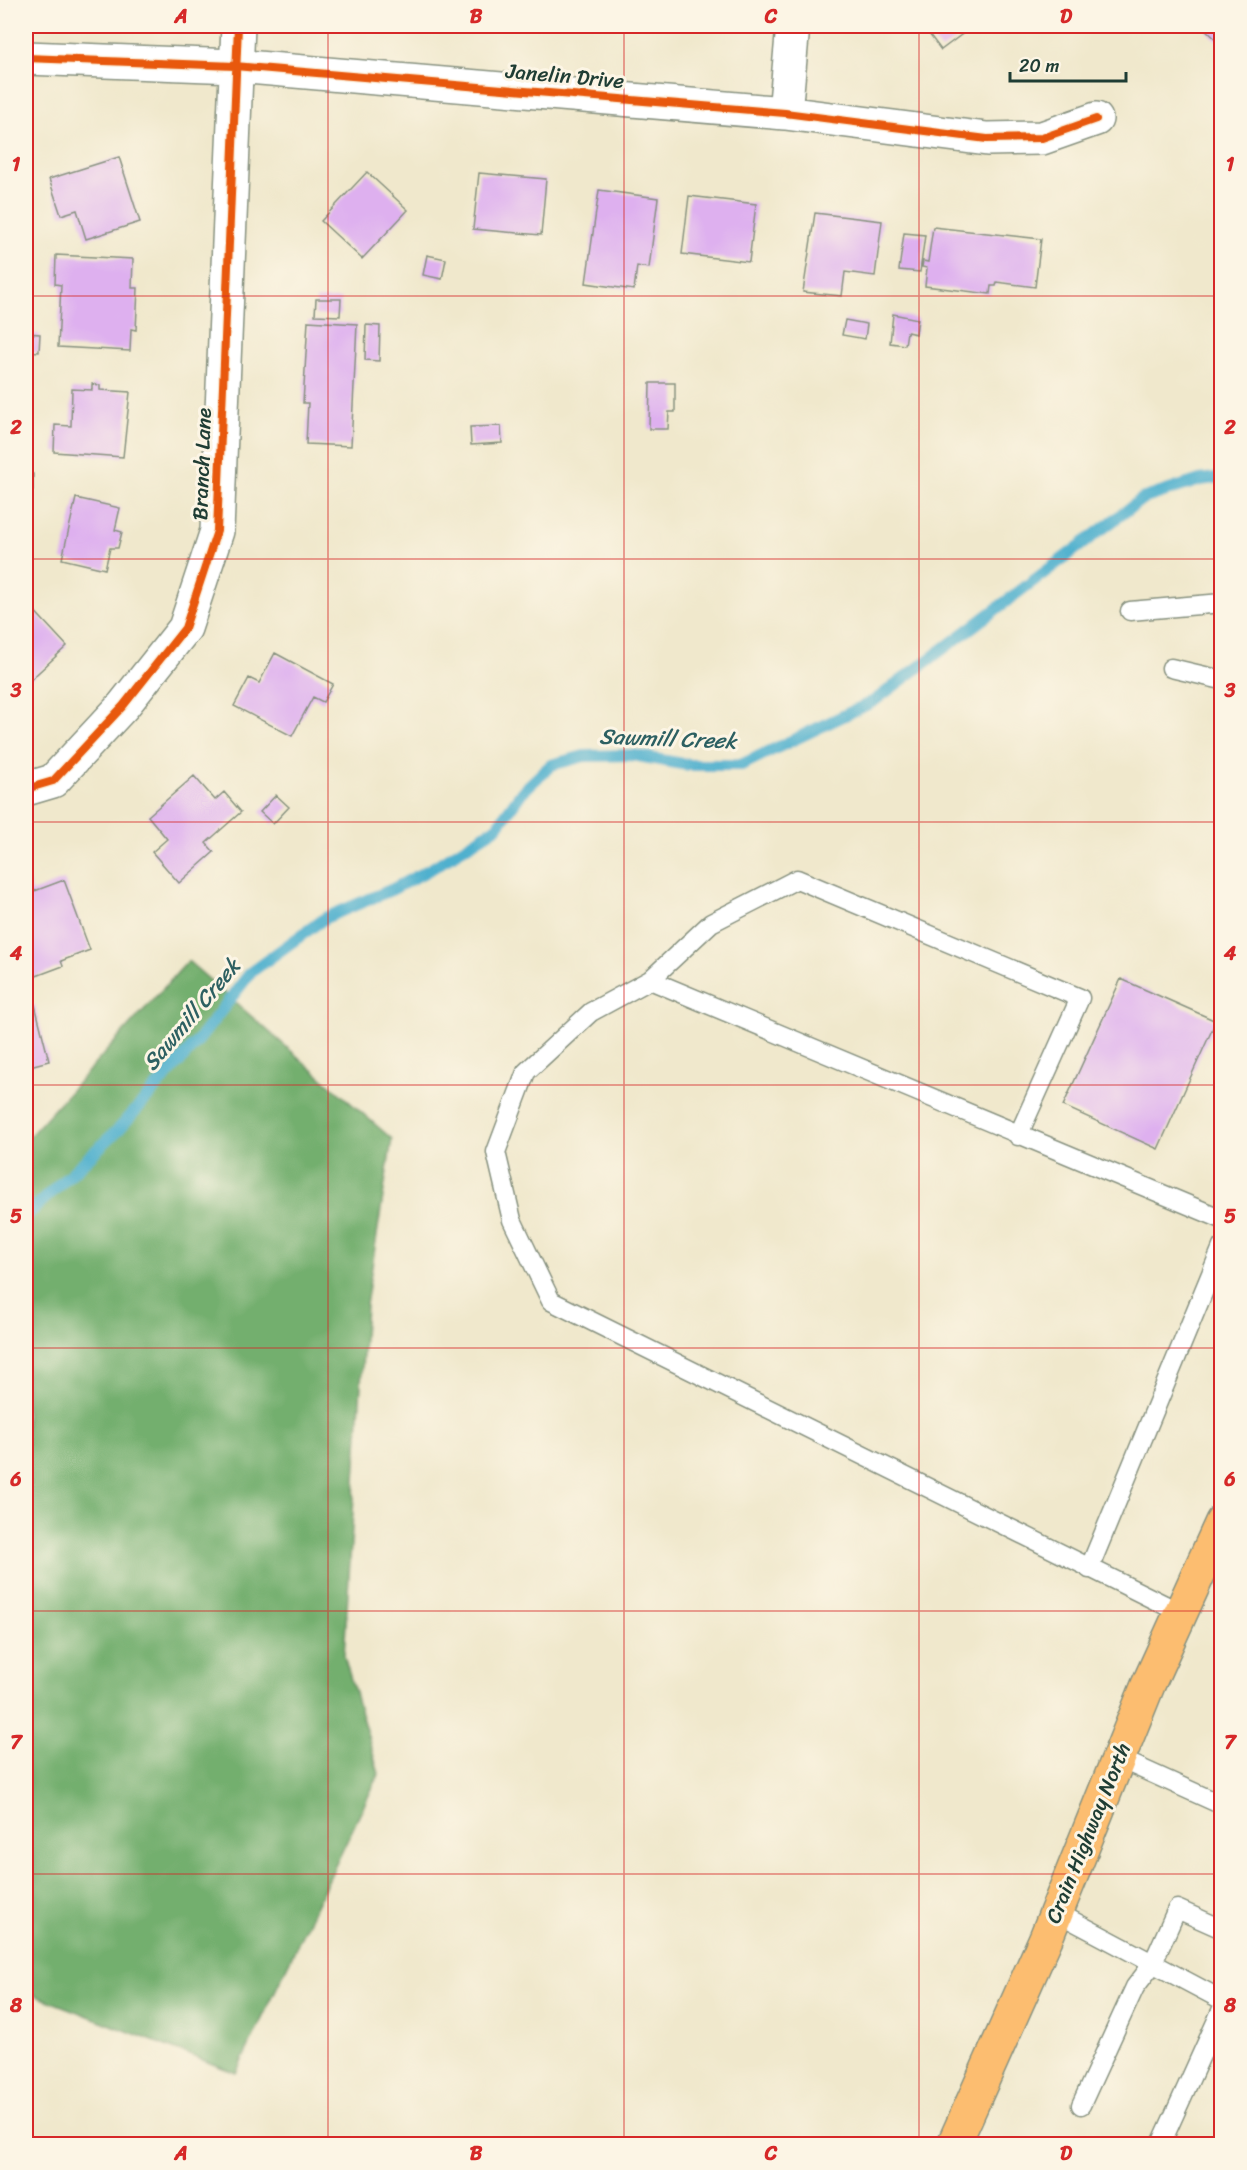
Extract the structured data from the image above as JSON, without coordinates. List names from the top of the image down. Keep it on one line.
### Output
{"streets":{"main road":["Crain Highway North"],"street":["Janelin Drive","Branch Lane"]},"crossings":[["Janelin Drive","Branch Lane"]],"water":["Sawmill Creek"],"scale_bar":"20 m","grid":{"columns":["A","B","C","D"],"rows":["1","2","3","4","5","6","7","8"]}}
